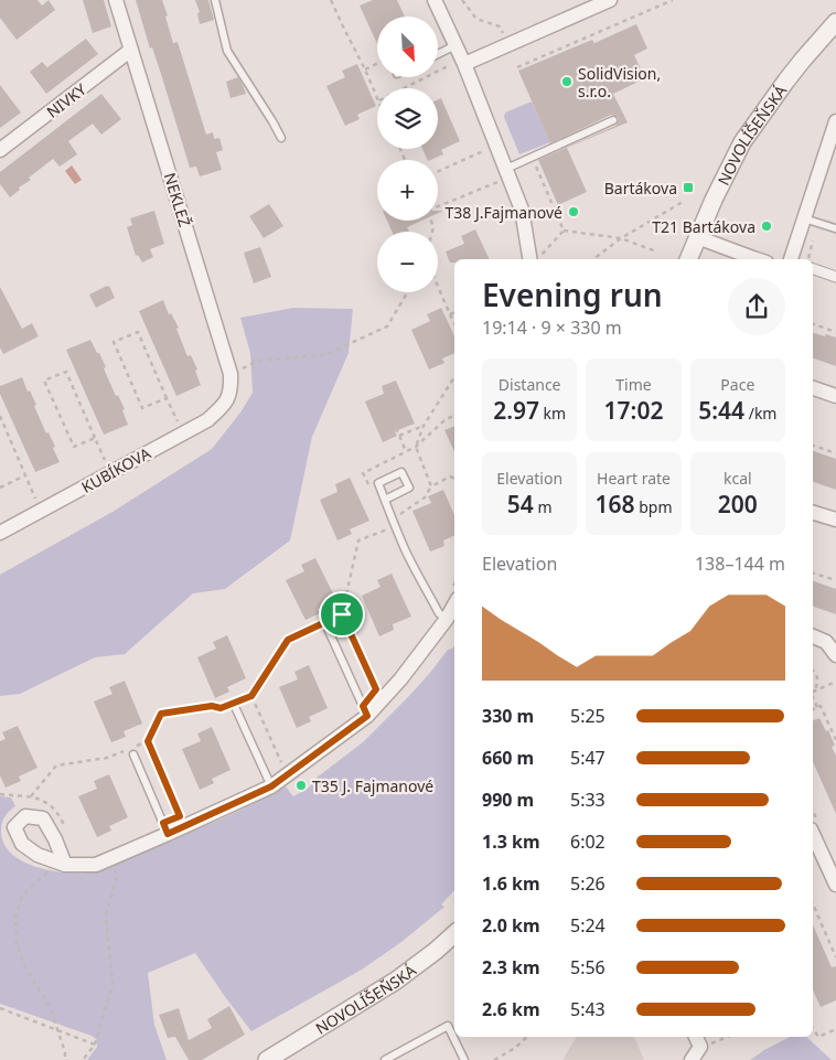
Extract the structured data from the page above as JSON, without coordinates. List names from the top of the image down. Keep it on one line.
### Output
{"streets":{"street":["NIVKY","NOVOLÍŠEŇSKÁ","NEKLEŽ","KUBÍKOVA"]},"crossings":[["NIVKY","NEKLEŽ"],["NEKLEŽ","KUBÍKOVA"]],"places":{"other":["SolidVision, s.r.o.","T38 J.Fajmanové","T21 Bartákova","T35 J. Fajmanové"],"transit":["Bartákova"]},"north":"bottom right","page":{"map_buttons":["+","−"],"heading":["Evening run","19:14 · 9 × 330 m"],"stats":[["Distance","2.97 km"],["Time","17:02"],["Pace","5:44 /km"],["Elevation","54 m"],["Heart rate","168 bpm"],["kcal","200"]],"chart":["Elevation","138–144 m"],"list":[{"name":"330 m","note":"5:25"},{"name":"660 m","note":"5:47"},{"name":"990 m","note":"5:33"},{"name":"1.3 km","note":"6:02"},{"name":"1.6 km","note":"5:26"},{"name":"2.0 km","note":"5:24"},{"name":"2.3 km","note":"5:56"},{"name":"2.6 km","note":"5:43"}]}}
